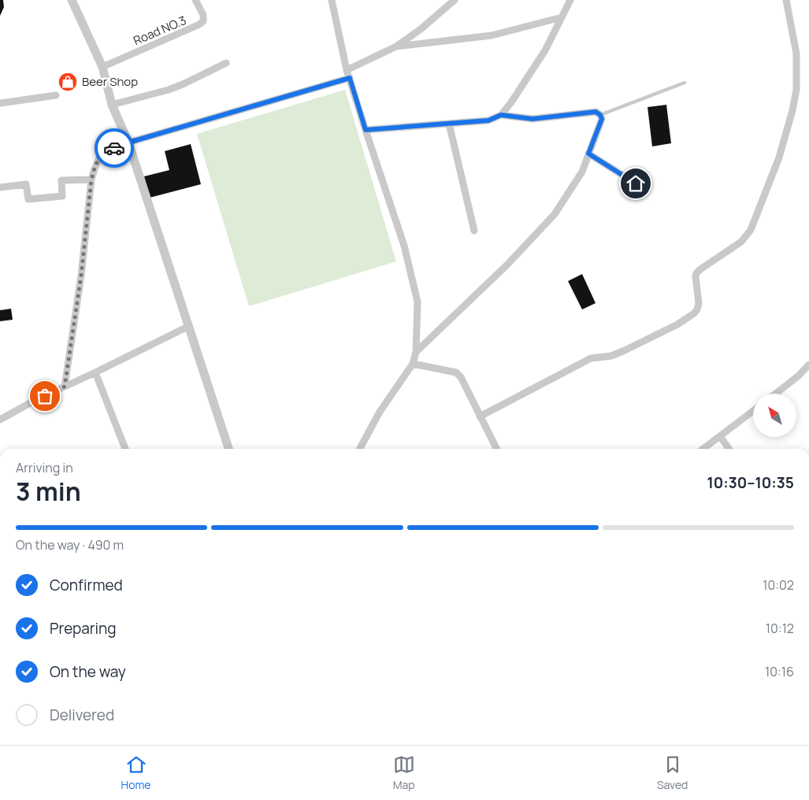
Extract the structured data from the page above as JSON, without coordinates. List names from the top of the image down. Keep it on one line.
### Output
{"streets":{"street":["Road NO.3"]},"places":{"shop":["Beer Shop"]},"north":"top left","page":{"heading":["3 min","Arriving in","10:30–10:35"],"bar":"On the way · 490 m","list":[["Confirmed","10:02"],["Preparing","10:12"],["On the way","10:16"],"Delivered"],"tabs":["Home","Map","Saved"]}}
